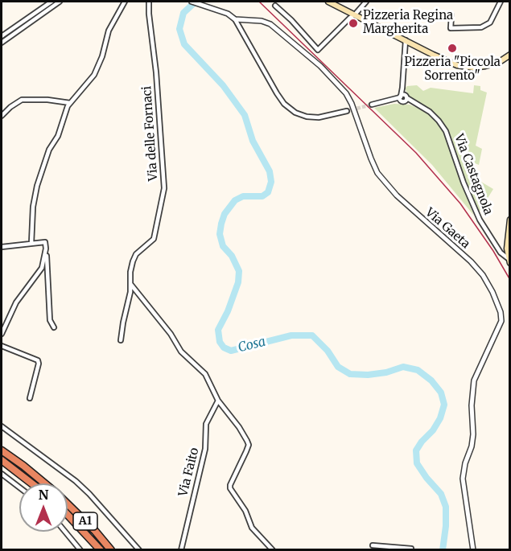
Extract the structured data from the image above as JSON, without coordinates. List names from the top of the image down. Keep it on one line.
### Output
{"streets":{"highway":["A1"],"street":["Via delle Fornaci","Via Castagnola","Via Gaeta","Via Faito"]},"water":["Cosa"],"places":["Pizzeria Regina Margherita","Pizzeria \"Piccola Sorrento\""],"north":"top"}
